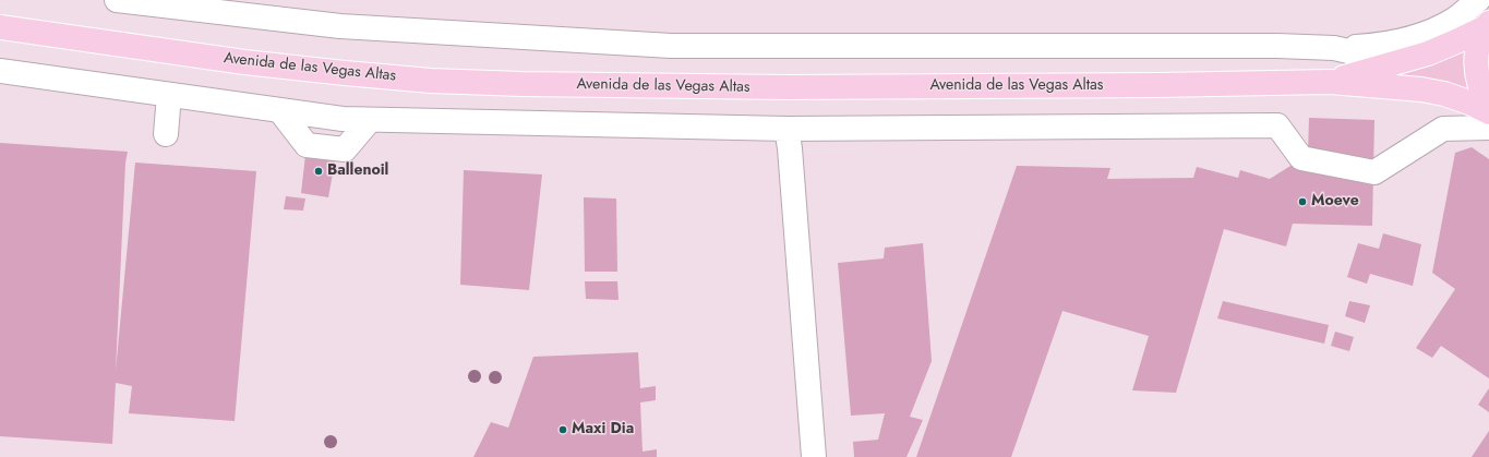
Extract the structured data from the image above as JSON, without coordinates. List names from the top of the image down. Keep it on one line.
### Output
{"streets":{"main road":["Avenida de las Vegas Altas"]},"places":["Ballenoil","Moeve","Maxi Dia"]}
